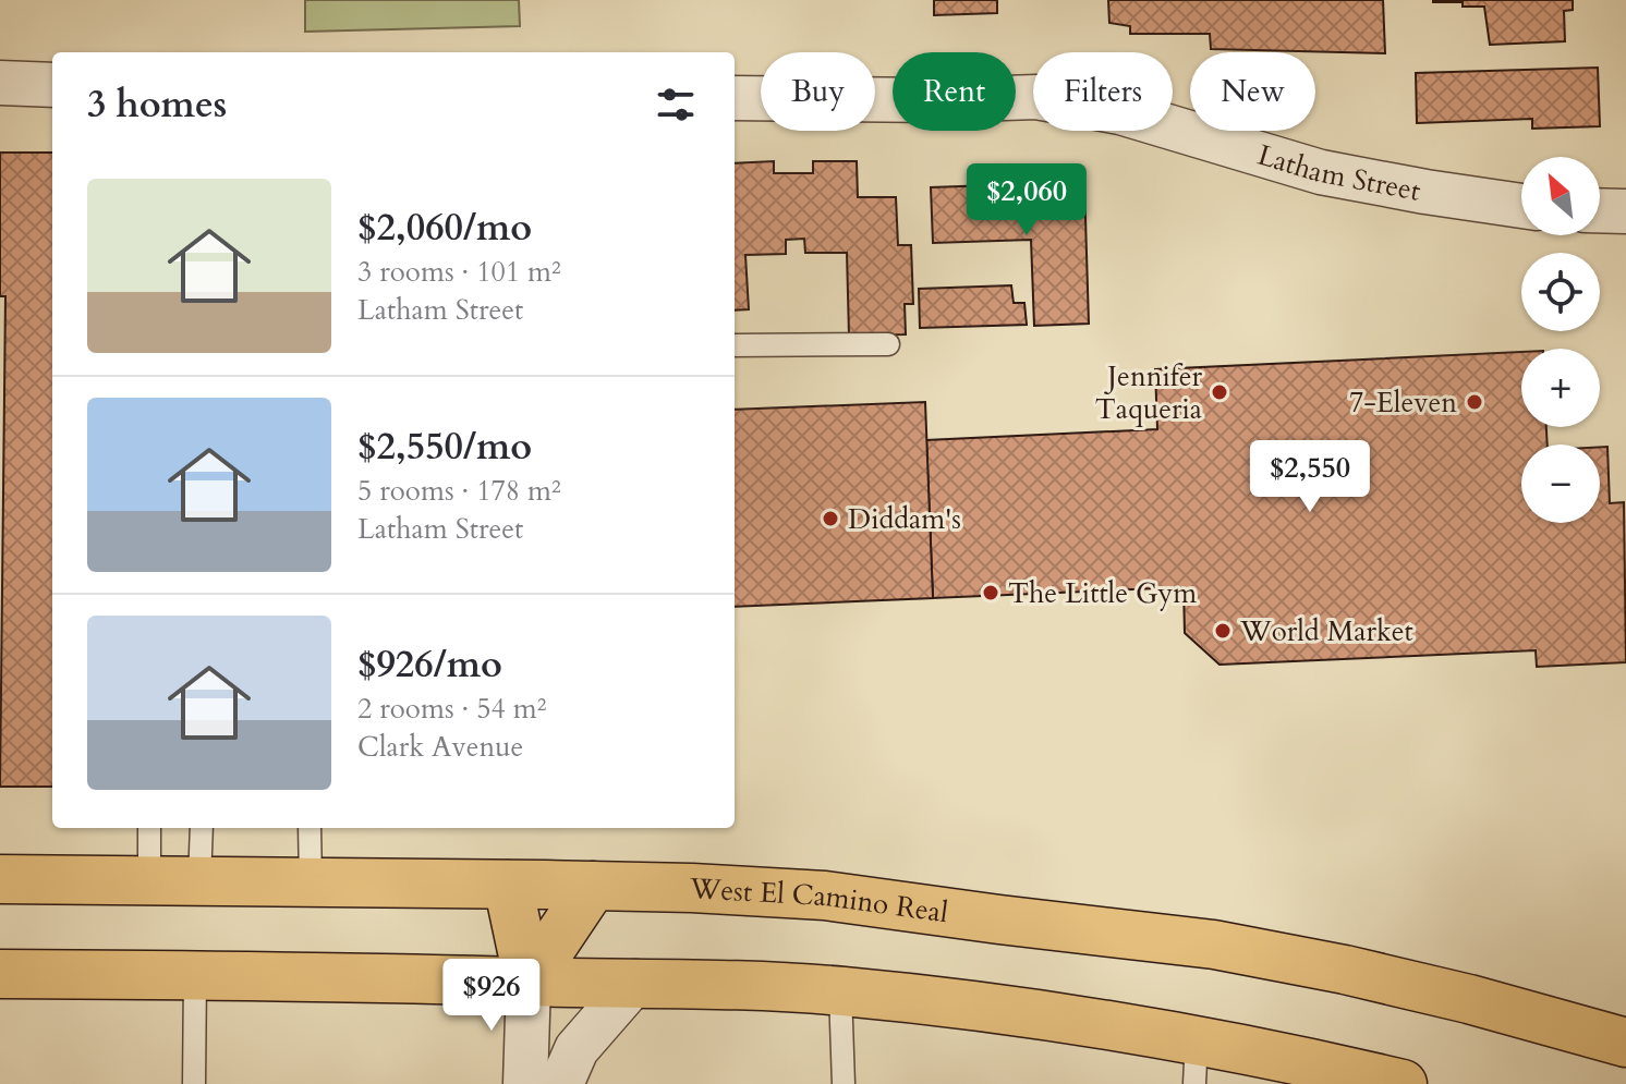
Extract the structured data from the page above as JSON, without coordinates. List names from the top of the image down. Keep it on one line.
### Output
{"streets":{"main road":["West El Camino Real"],"street":["Latham Street"]},"places":["Jennifer Taqueria","7-Eleven","Diddam's","The Little Gym","World Market"],"north":"top left","page":{"chip":["Buy","Rent","Filters","New"],"heading":"3 homes","map_buttons":["+","−"],"list":[{"name":"$2,060/mo","note":"3 rooms · 101 m² · Latham Street"},{"name":"$2,550/mo","note":"5 rooms · 178 m² · Latham Street"},{"name":"$926/mo","note":"2 rooms · 54 m² · Clark Avenue"}],"price":["$2,060","$2,550","$926"]}}
